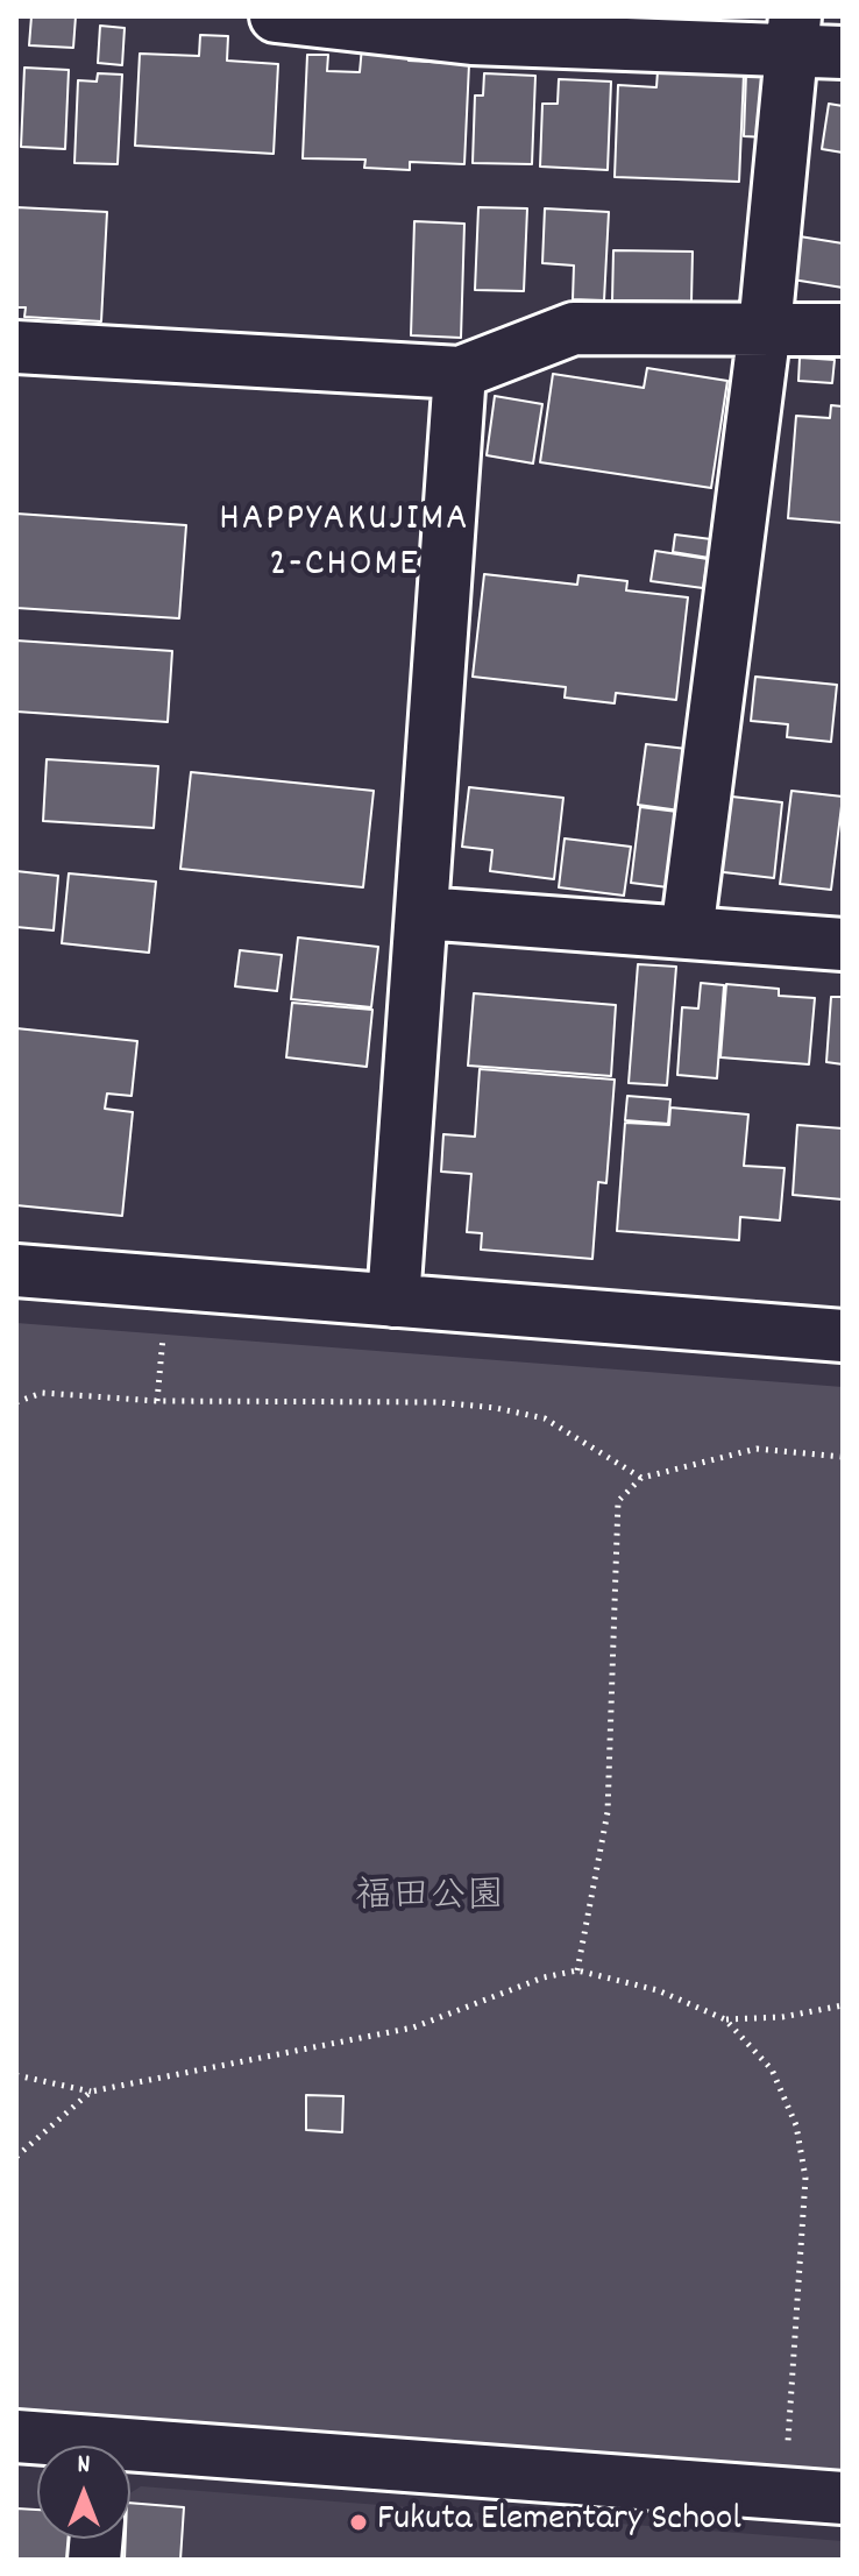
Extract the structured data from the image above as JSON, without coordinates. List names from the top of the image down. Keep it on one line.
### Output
{"districts":["HAPPYAKUJIMA 2-CHOME"],"parks":["福田公園"],"places":["Fukuta Elementary School"],"north":"top"}
